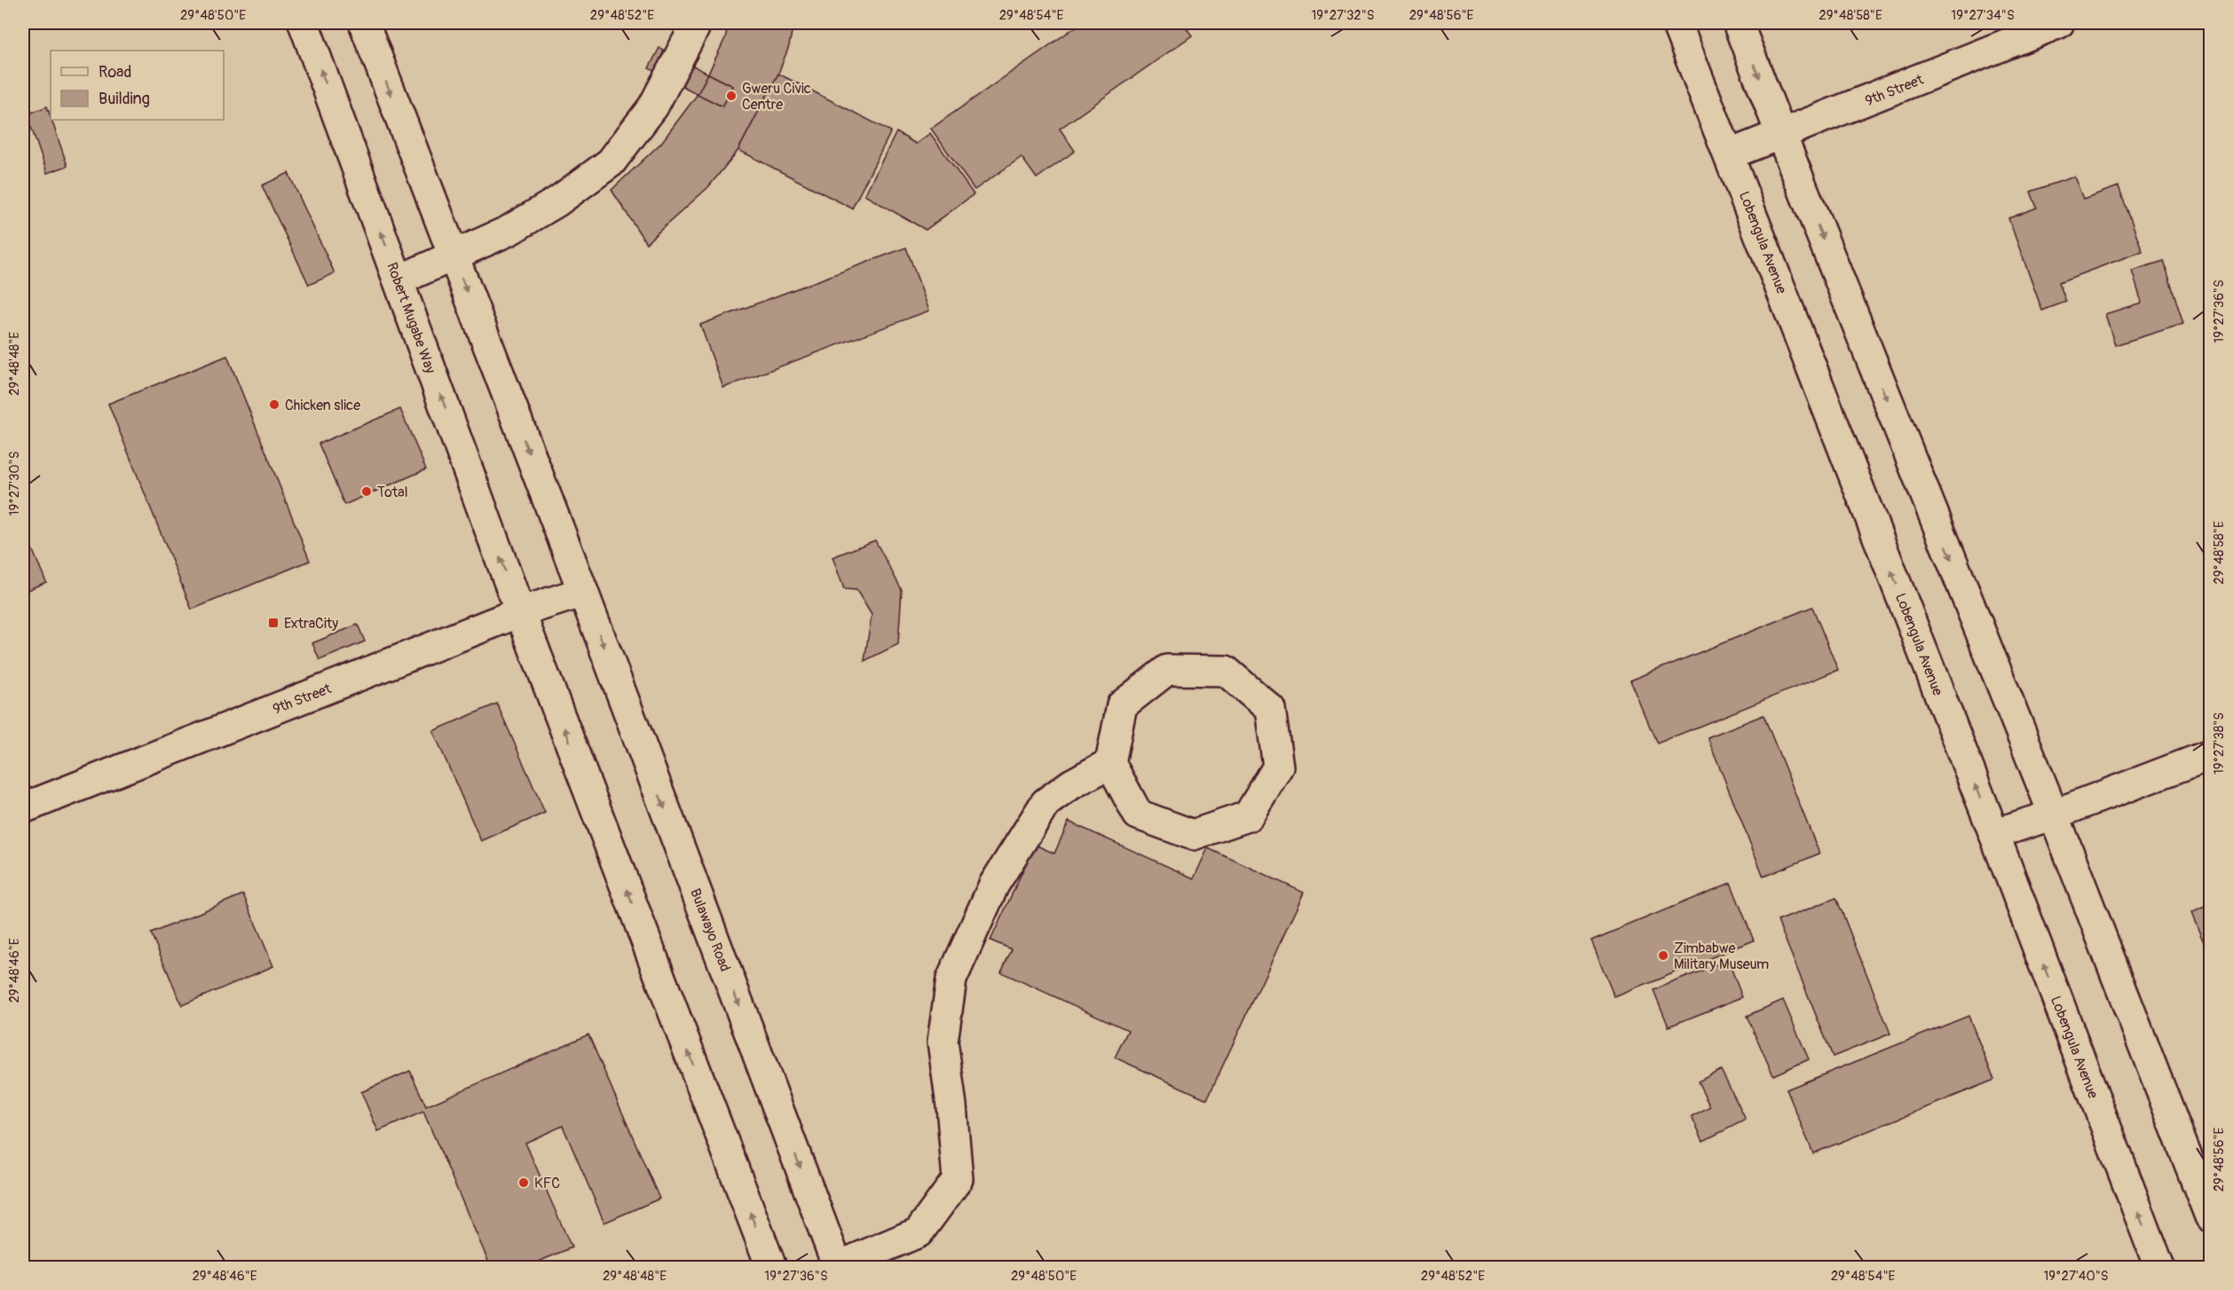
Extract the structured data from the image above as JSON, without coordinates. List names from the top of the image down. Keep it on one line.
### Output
{"streets":{"main road":["9th Street","Lobengula Avenue","Robert Mugabe Way","Bulawayo Road"]},"crossings":[["9th Street","Lobengula Avenue"],["9th Street","Robert Mugabe Way"],["9th Street","Bulawayo Road"]],"places":{"other":["Gweru Civic Centre","Chicken slice","Total","Zimbabwe Military Museum","KFC"],"transit":["ExtraCity"]},"legend":["Road","Building"],"coordinates":["29°48'50\"E","29°48'52\"E","29°48'54\"E","19°27'32\"S","29°48'56\"E","29°48'58\"E","19°27'34\"S","19°27'36\"S","29°48'48\"E","19°27'30\"S","19°27'38\"S","29°48'46\"E","19°27'40\"S"]}
